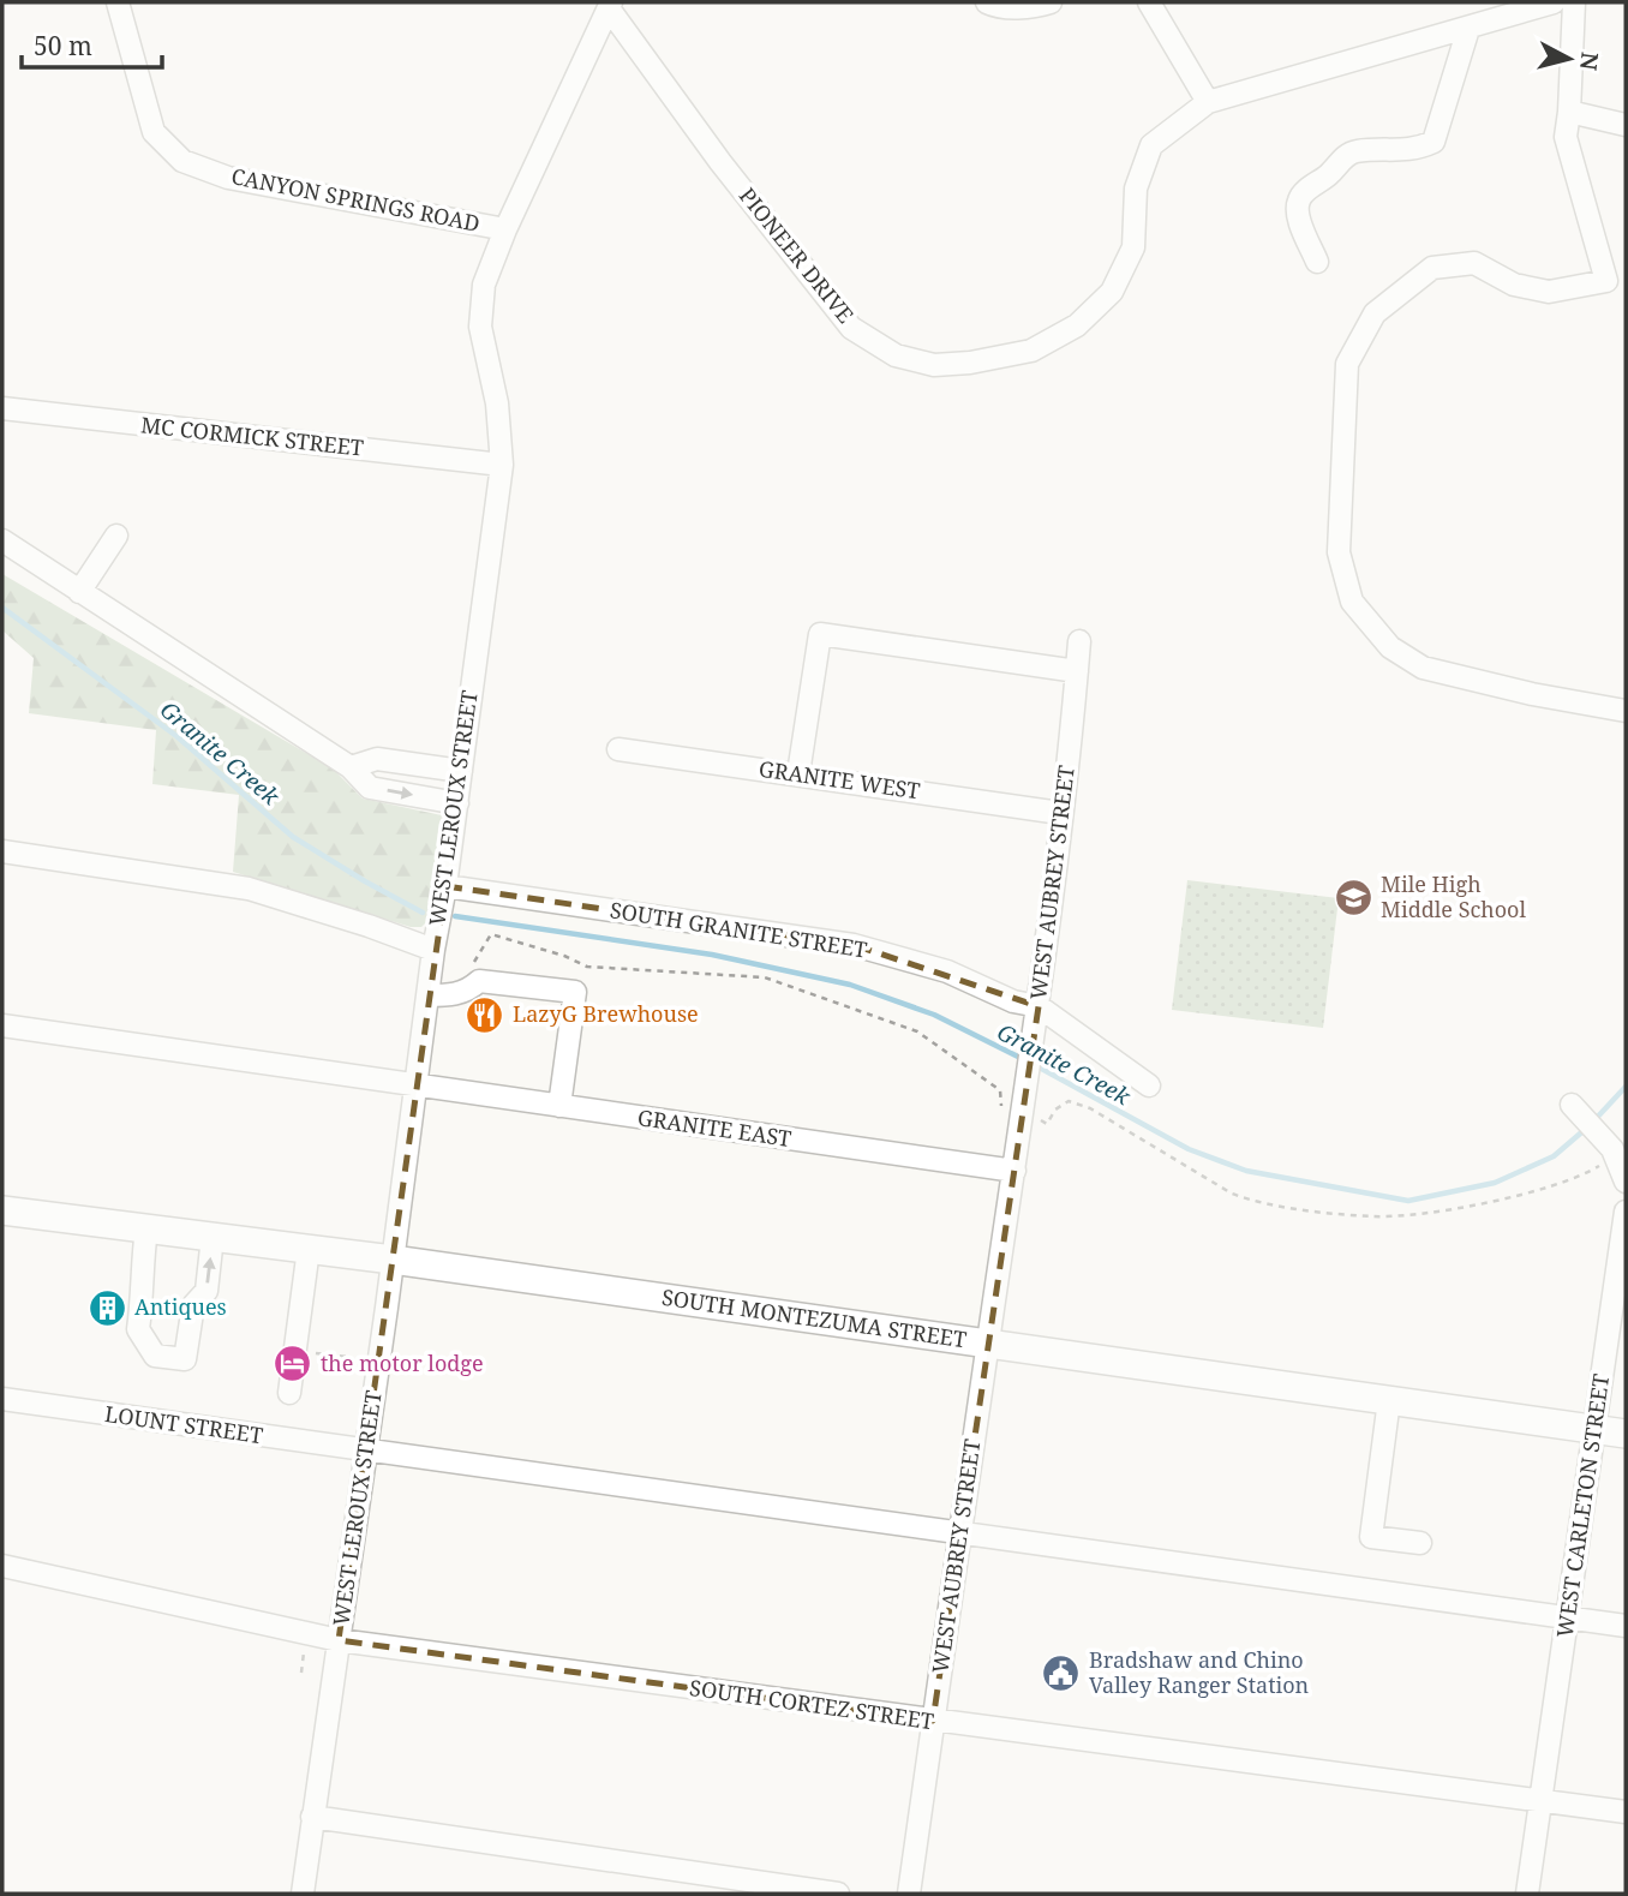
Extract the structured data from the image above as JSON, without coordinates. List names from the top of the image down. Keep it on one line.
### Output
{"streets":{"main road":["SOUTH MONTEZUMA STREET"],"street":["CANYON SPRINGS ROAD","PIONEER DRIVE","MC CORMICK STREET","GRANITE WEST","WEST LEROUX STREET","WEST AUBREY STREET","SOUTH GRANITE STREET","GRANITE EAST","LOUNT STREET","WEST CARLETON STREET","SOUTH CORTEZ STREET"]},"crossings":[["CANYON SPRINGS ROAD","WEST LEROUX STREET"],["PIONEER DRIVE","WEST LEROUX STREET"],["MC CORMICK STREET","WEST LEROUX STREET"],["GRANITE WEST","WEST AUBREY STREET"],["WEST LEROUX STREET","SOUTH GRANITE STREET"],["WEST LEROUX STREET","GRANITE EAST"],["WEST LEROUX STREET","SOUTH MONTEZUMA STREET"],["WEST LEROUX STREET","LOUNT STREET"],["WEST LEROUX STREET","SOUTH CORTEZ STREET"],["WEST AUBREY STREET","SOUTH GRANITE STREET"],["WEST AUBREY STREET","GRANITE EAST"],["WEST AUBREY STREET","SOUTH MONTEZUMA STREET"],["WEST AUBREY STREET","LOUNT STREET"],["WEST AUBREY STREET","SOUTH CORTEZ STREET"],["SOUTH MONTEZUMA STREET","WEST CARLETON STREET"],["LOUNT STREET","WEST CARLETON STREET"],["WEST CARLETON STREET","SOUTH CORTEZ STREET"]],"water":["Granite Creek"],"places":{"school or university":["Mile High Middle School"],"restaurant":["LazyG Brewhouse"],"building":["Antiques"],"hotel":["the motor lodge"],"public building":["Bradshaw and Chino Valley Ranger Station"]},"scale_bar":"50 m","north":"right"}
